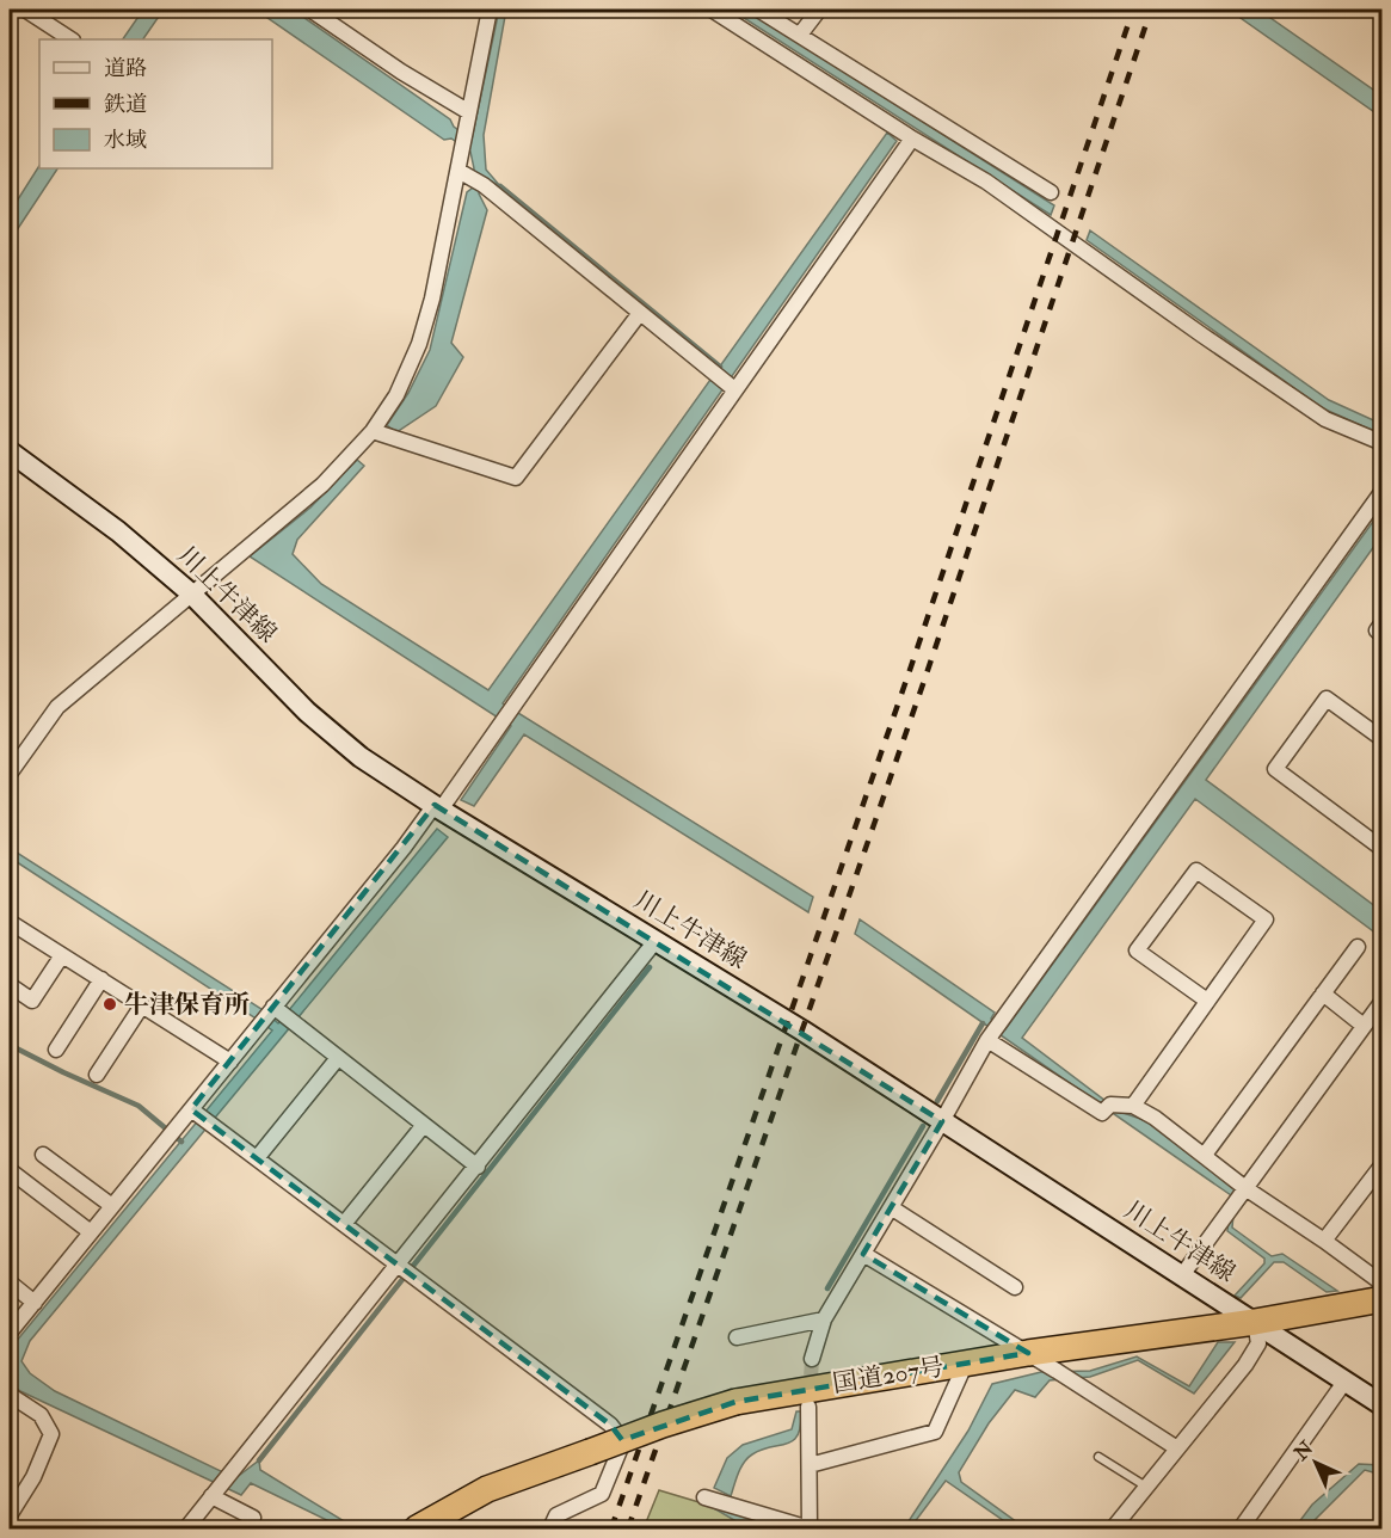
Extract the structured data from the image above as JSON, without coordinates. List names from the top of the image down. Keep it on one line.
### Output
{"streets":{"highway":["国道207号"],"main road":["川上牛津線"]},"crossings":[["川上牛津線","国道207号"]],"places":["牛津保育所"],"legend":["道路","鉄道","水域"],"north":"top left"}
